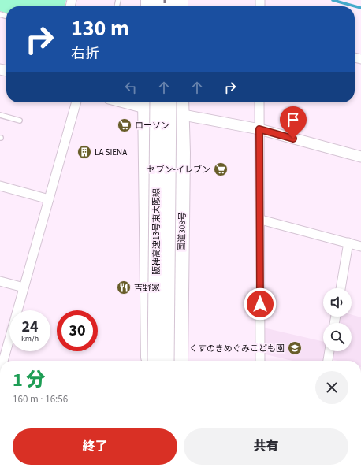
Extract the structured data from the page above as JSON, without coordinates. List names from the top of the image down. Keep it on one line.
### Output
{"streets":{"highway":["阪神高速13号東大阪線","国道308号"]},"places":{"supermarket":["ローソン","セブン-イレブン"],"building":["LA SIENA"],"restaurant":["吉野家"],"school or university":["くすのきめぐみこども園"]},"page":{"turn":["130 m","右折"],"speed":"24 km/h","limit":"30","heading":["1 分","160 m · 16:56"],"buttons":["終了","共有"]}}
